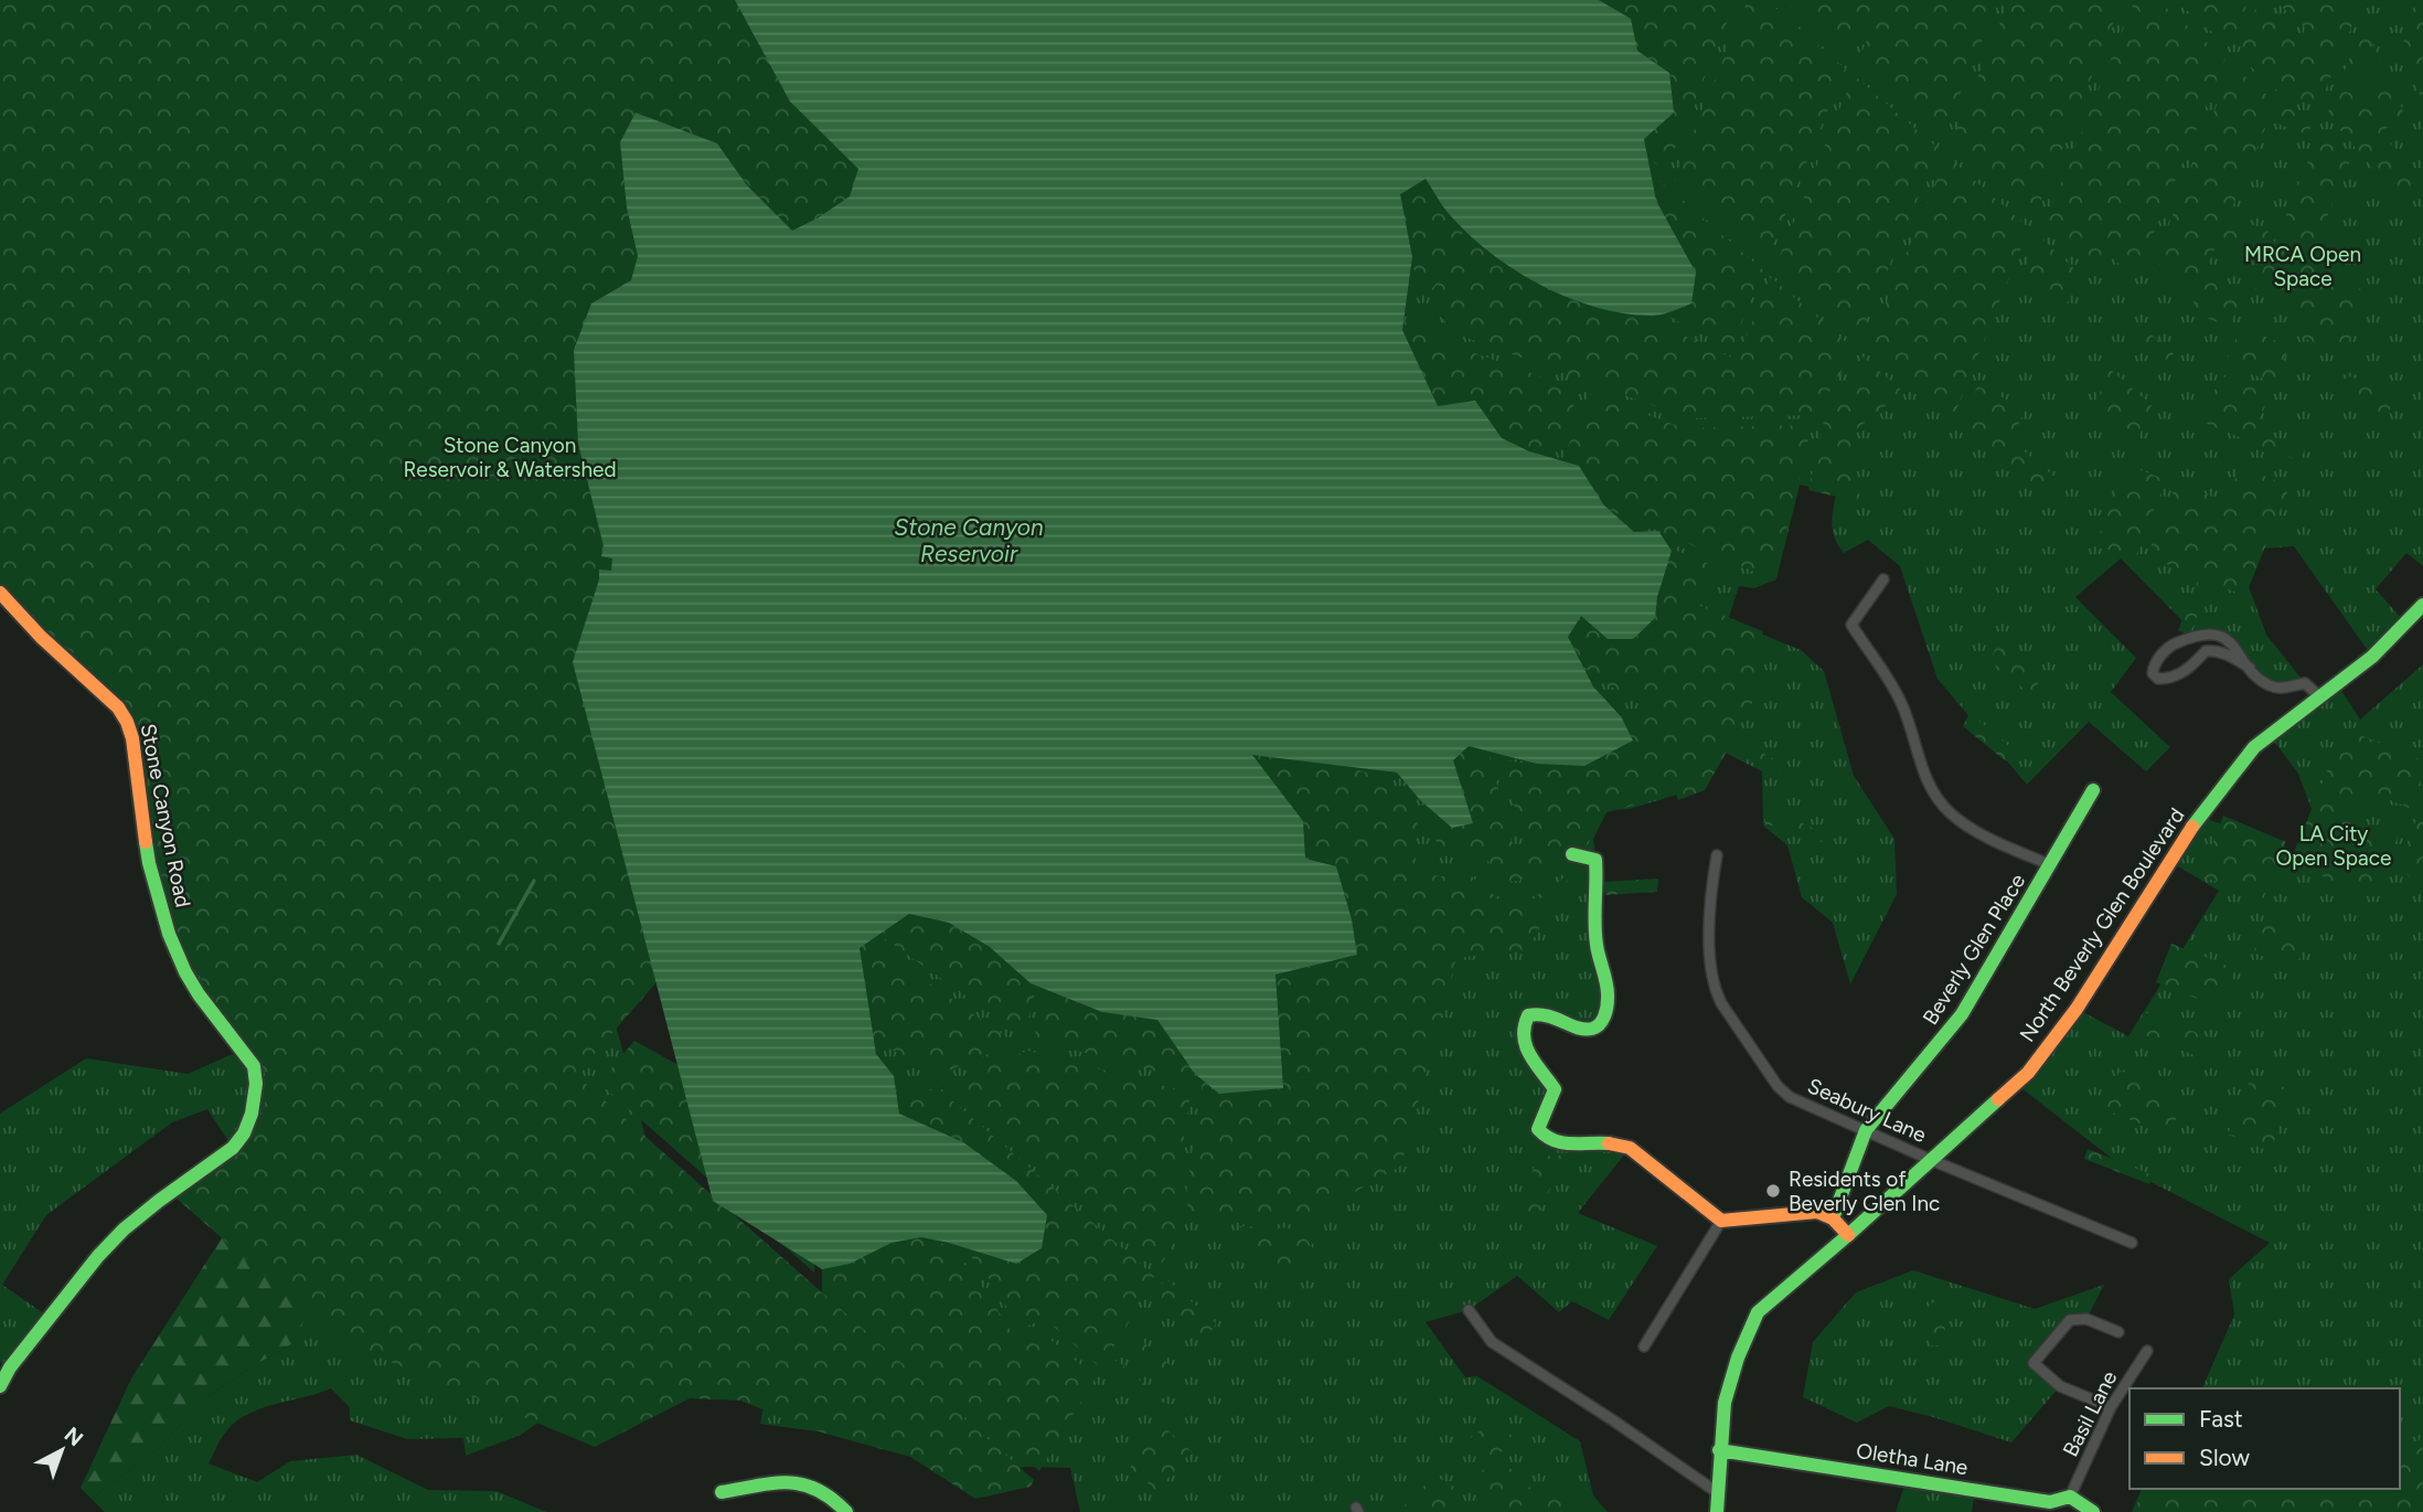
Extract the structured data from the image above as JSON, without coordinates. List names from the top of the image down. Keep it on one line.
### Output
{"streets":{"street":["Stone Canyon Road","North Beverly Glen Boulevard","Beverly Glen Place","Seabury Lane","Basil Lane","Oletha Lane"]},"crossings":[["North Beverly Glen Boulevard","Seabury Lane"],["North Beverly Glen Boulevard","Oletha Lane"],["Beverly Glen Place","Seabury Lane"],["Basil Lane","Oletha Lane"]],"water":["Stone Canyon Reservoir"],"parks":["MRCA Open Space","Stone Canyon Reservoir & Watershed","LA City Open Space"],"places":["Residents of Beverly Glen Inc"],"legend":["Fast","Slow"],"north":"top right"}
